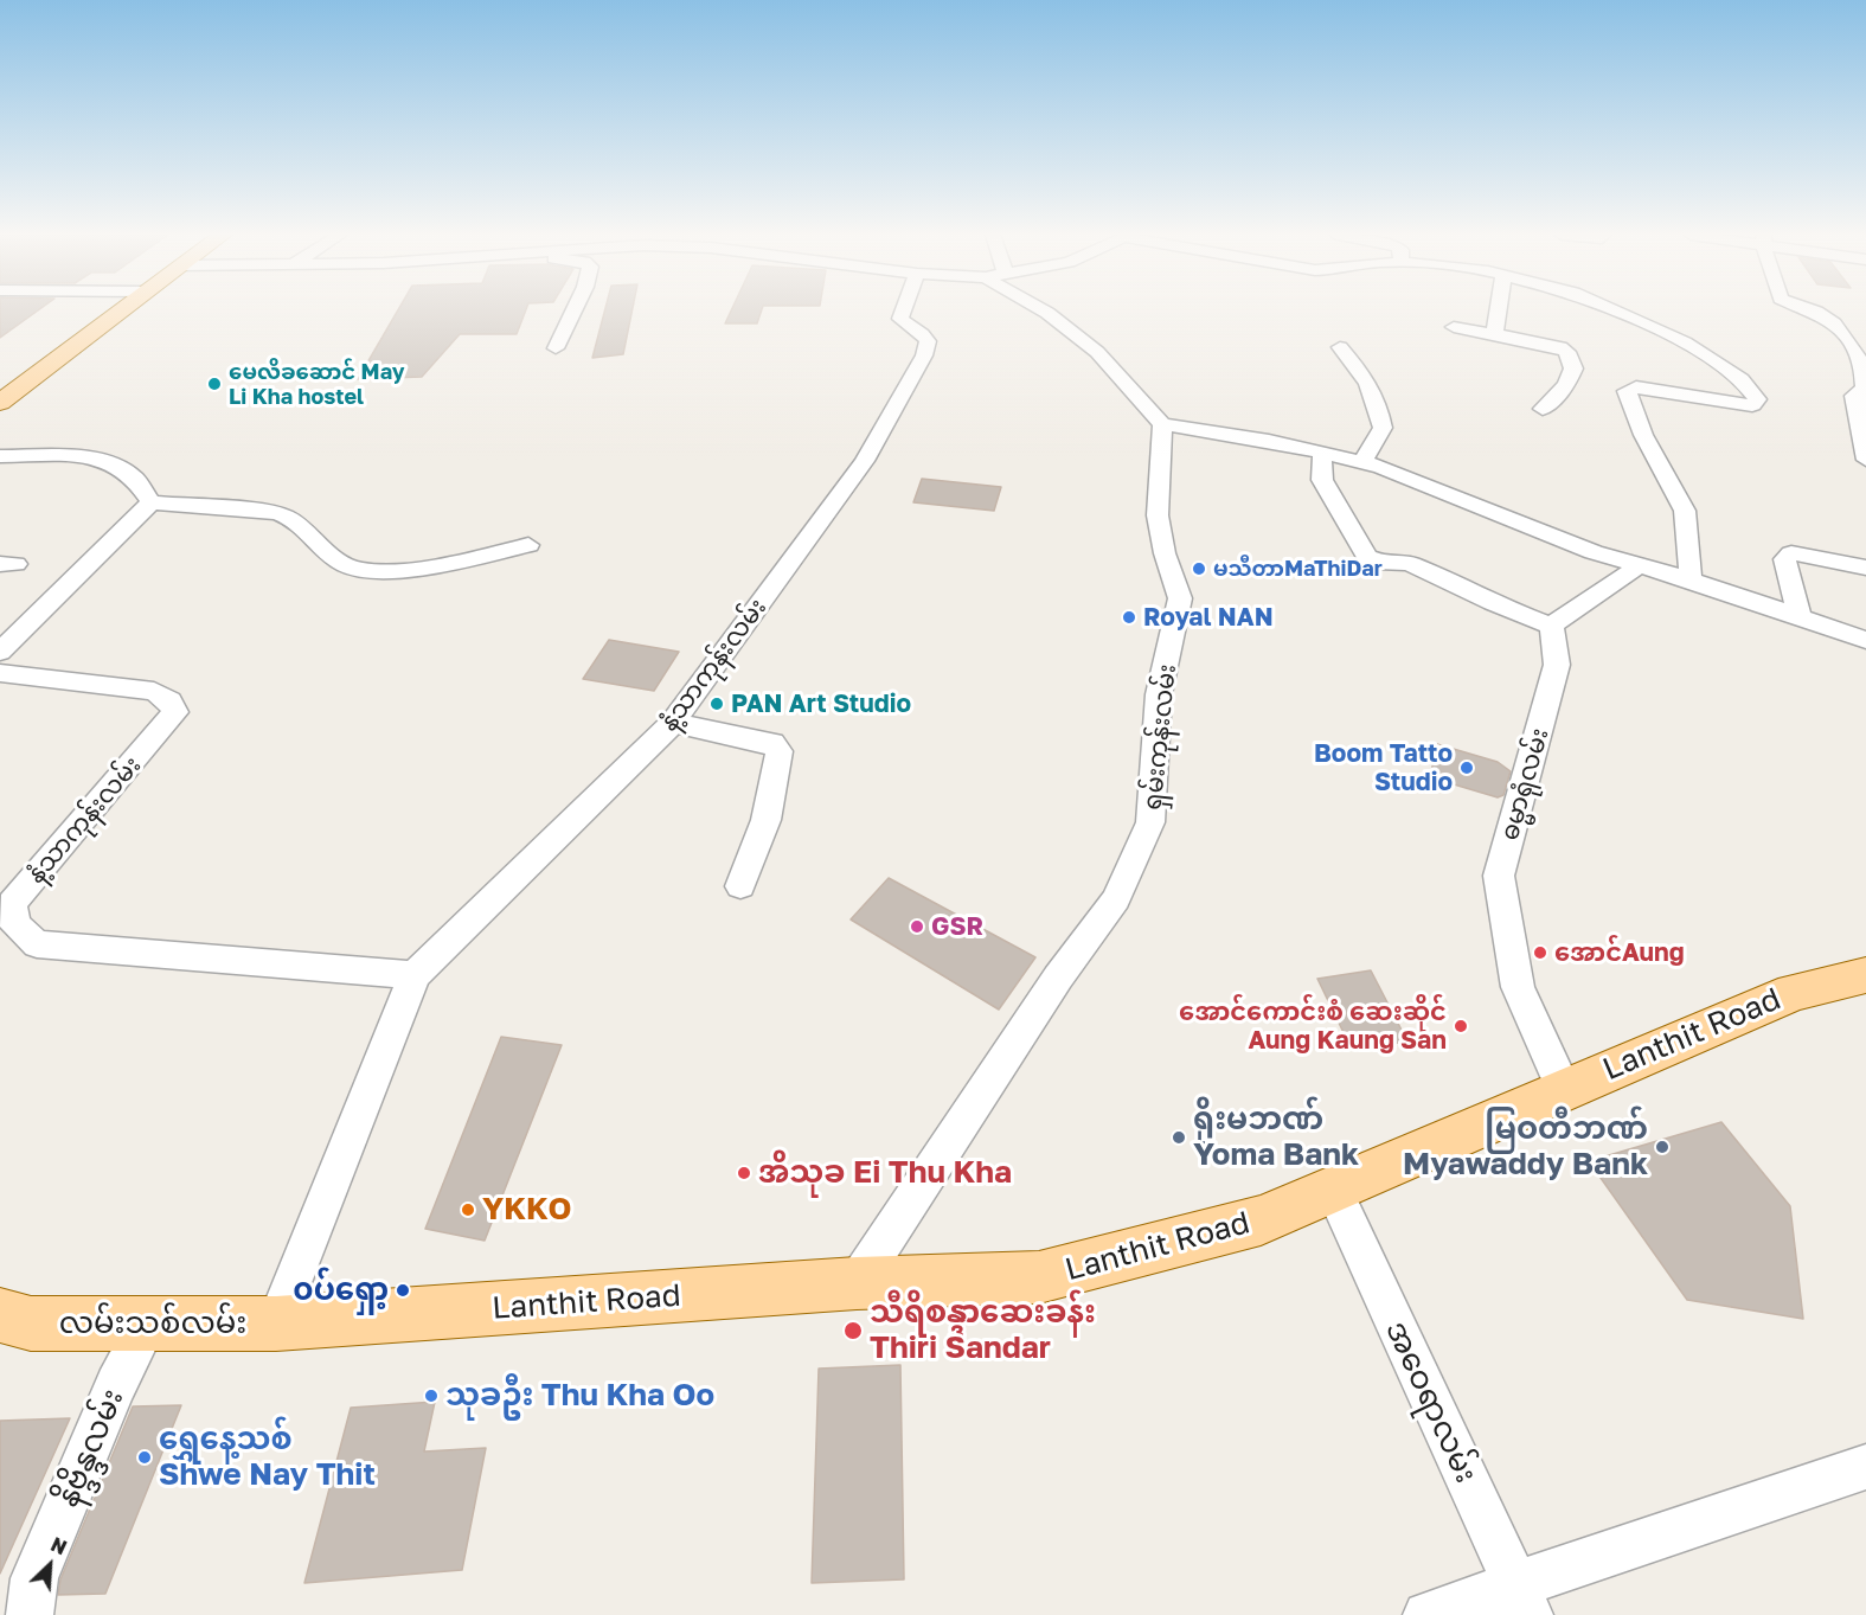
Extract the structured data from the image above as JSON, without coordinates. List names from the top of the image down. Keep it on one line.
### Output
{"streets":{"main road":["Lanthit Road","လမ်းသစ်လမ်း"],"street":["နံ့သာကုန်းလမ်း","ရှမ်းကုန်းလမ်း","ဓမ္မာရုံလမ်း","အဝေရာလမ်း","နိဗ္ဒိန္ဒလမ်း"]},"crossings":[["နံ့သာကုန်းလမ်း","Lanthit Road"],["နံ့သာကုန်းလမ်း","လမ်းသစ်လမ်း"],["ရှမ်းကုန်းလမ်း","Lanthit Road"],["ဓမ္မာရုံလမ်း","Lanthit Road"],["Lanthit Road","လမ်းသစ်လမ်း"],["Lanthit Road","အဝေရာလမ်း"],["လမ်းသစ်လမ်း","နိဗ္ဒိန္ဒလမ်း"]],"places":["မေလိခဆောင် May Li Kha hostel","မသီတာMaThiDar","Royal NAN","PAN Art Studio","Boom Tatto Studio","GSR","အောင်Aung","အောင်ကောင်းစံ ဆေးဆိုင် Aung Kaung San","ရိုးမဘဏ် Yoma Bank","မြဝတီဘဏ် Myawaddy Bank","အိသုခ Ei Thu Kha","YKKO","၀ပ်ရှော့","သီရိစန္ဒာဆေးခန်း Thiri Sandar","သုခဦး Thu Kha Oo","ရွှေနေ့သစ် Shwe Nay Thit"],"north":"top right"}
